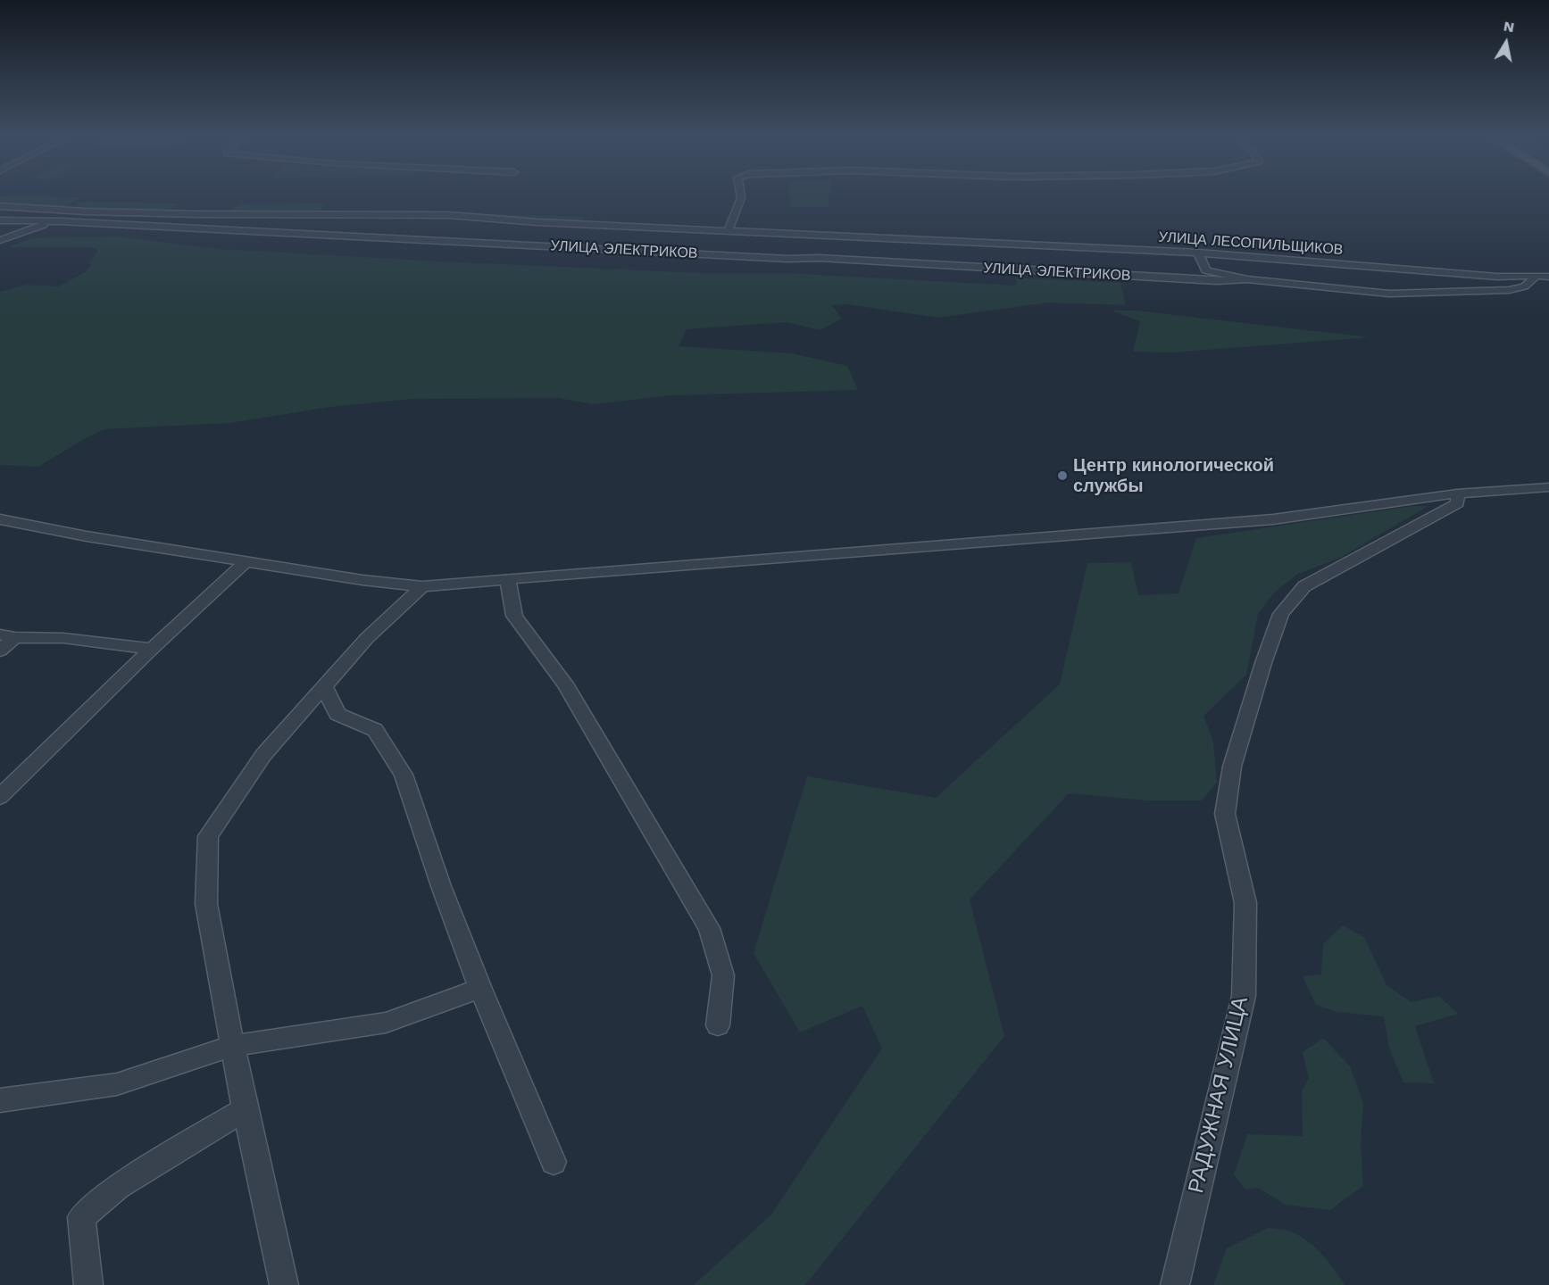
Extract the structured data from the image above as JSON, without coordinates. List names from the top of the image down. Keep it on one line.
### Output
{"streets":{"street":["УЛИЦА ЛЕСОПИЛЬЩИКОВ","УЛИЦА ЭЛЕКТРИКОВ","РАДУЖНАЯ УЛИЦА"]},"places":["Центр кинологической службы"],"north":"top"}
